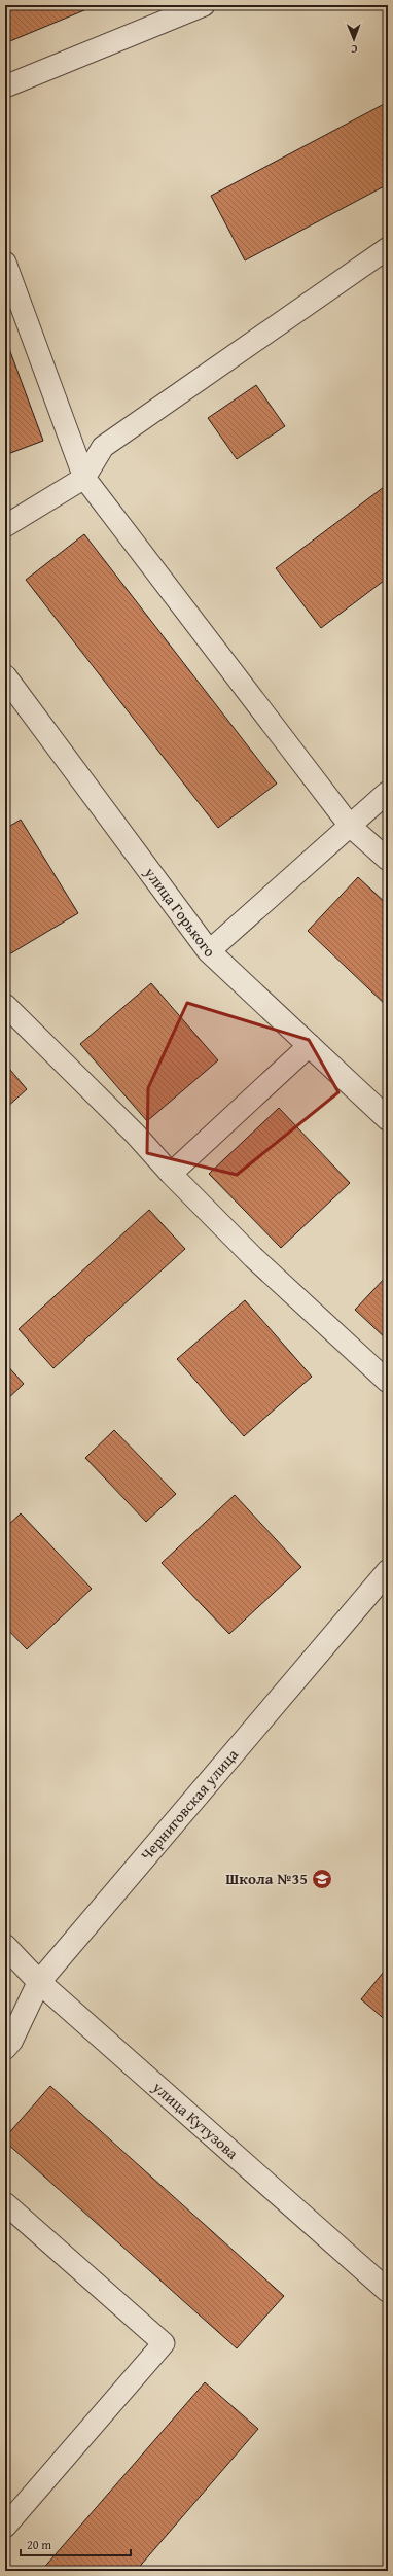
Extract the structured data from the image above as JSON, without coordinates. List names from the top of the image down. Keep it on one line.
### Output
{"streets":{"street":["улица Горького","Черниговская улица","улица Кутузова"]},"crossings":[["Черниговская улица","улица Кутузова"]],"places":{"school or university":["Школа №35"]},"scale_bar":"20 m","north":"bottom"}
